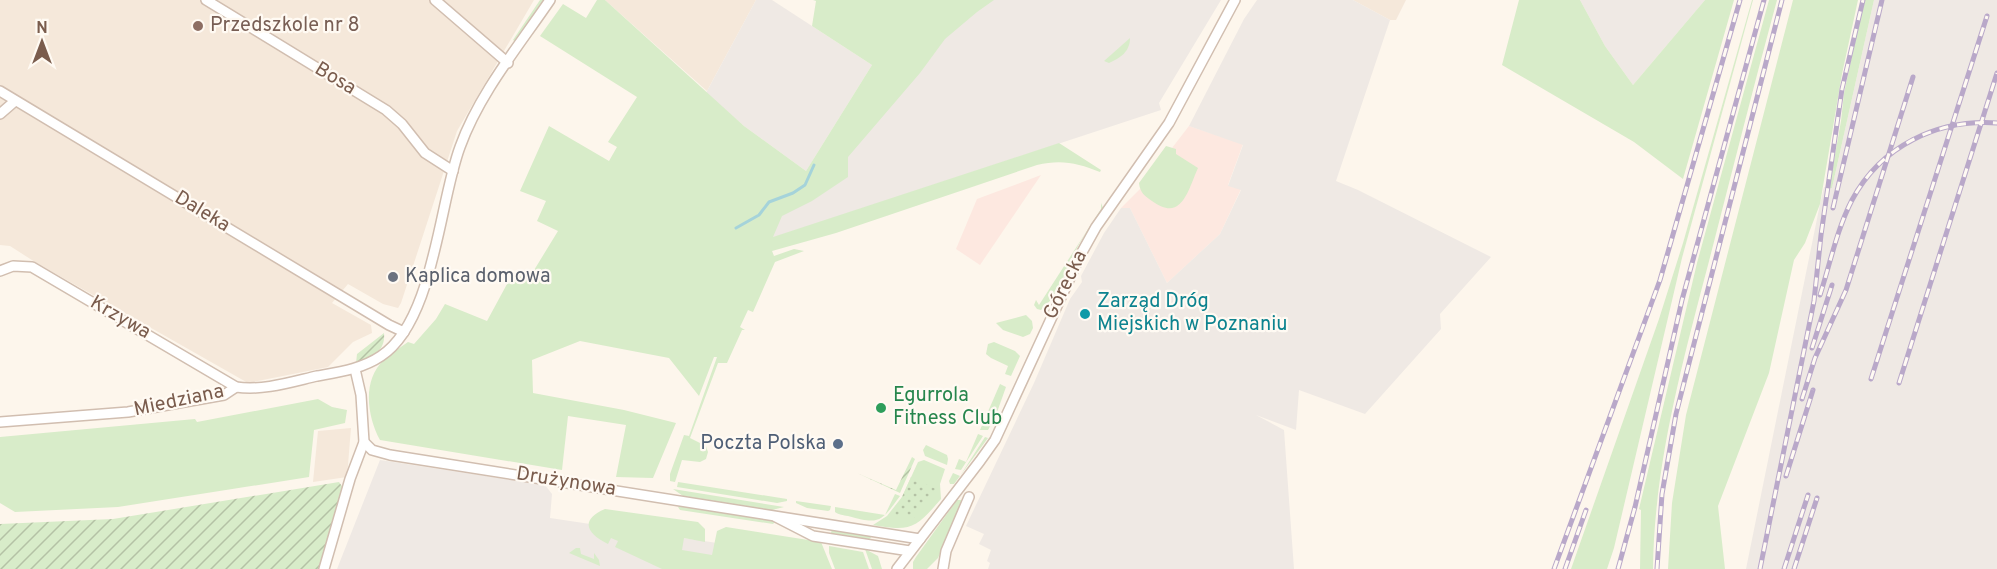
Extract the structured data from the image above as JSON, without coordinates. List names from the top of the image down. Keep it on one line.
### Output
{"streets":{"street":["Bosa","Daleka","Górecka","Krzywa","Miedziana","Drużynowa"]},"crossings":[["Bosa","Miedziana"],["Daleka","Miedziana"],["Górecka","Drużynowa"],["Krzywa","Miedziana"]],"places":["Przedszkole nr 8","Kaplica domowa","Zarząd Dróg Miejskich w Poznaniu","Egurrola Fitness Club","Poczta Polska"],"north":"top"}
